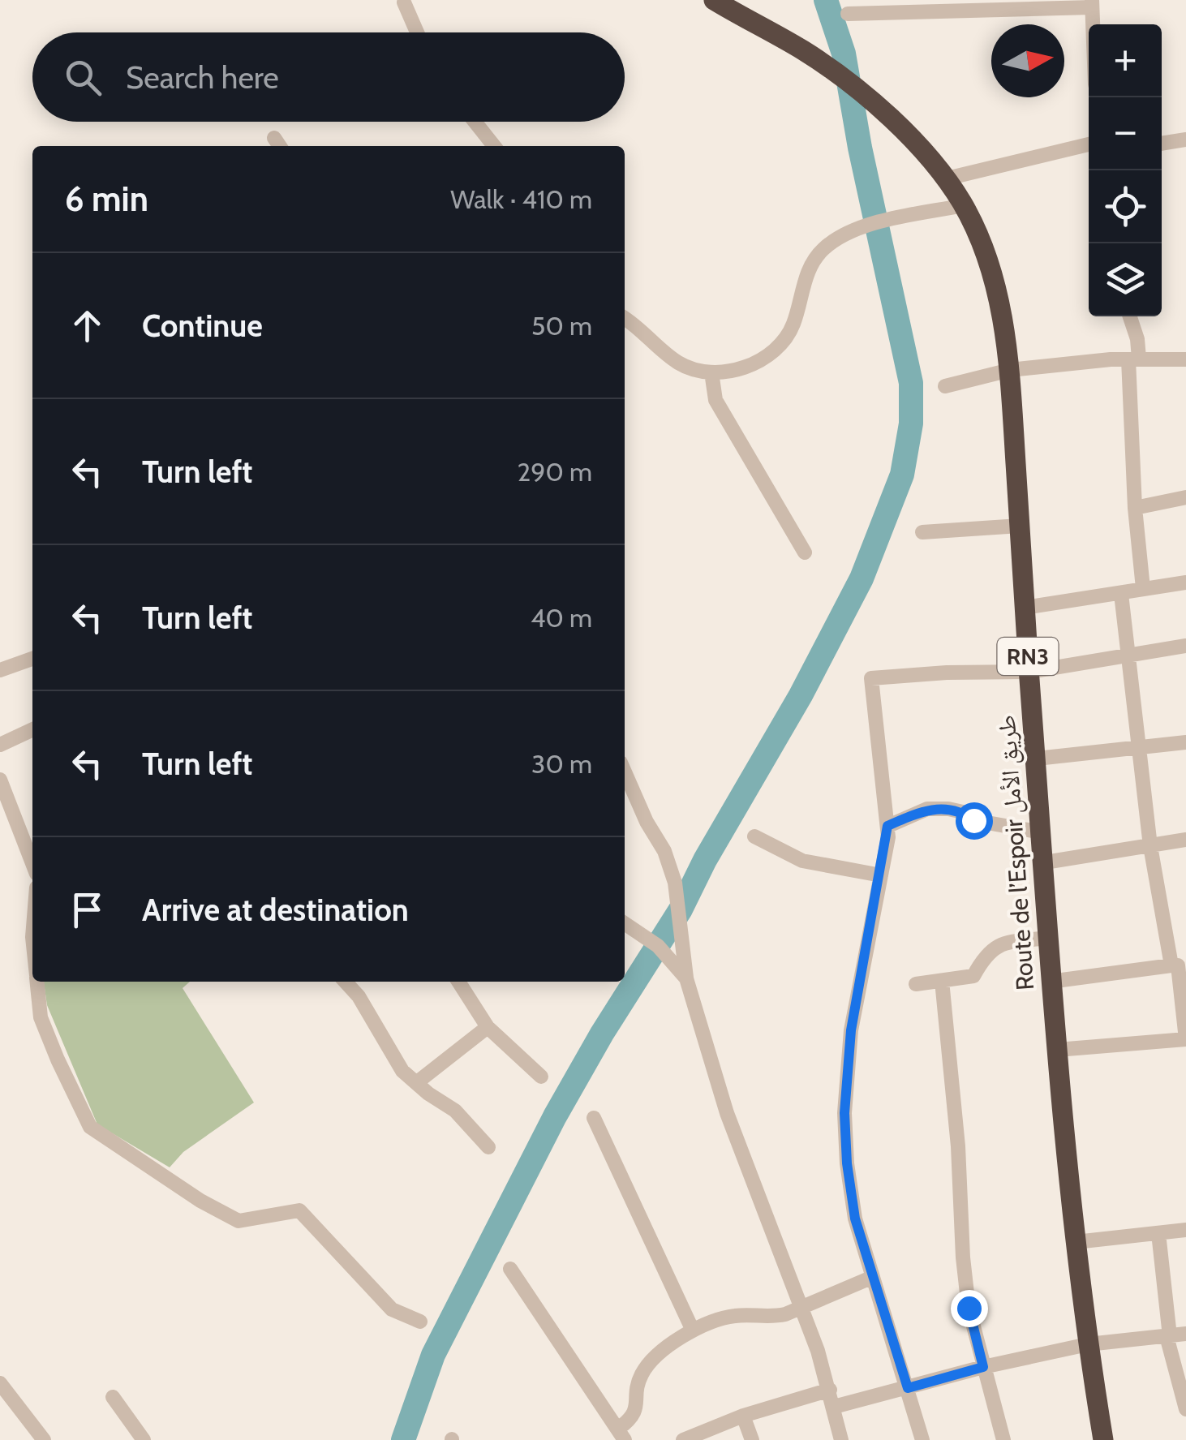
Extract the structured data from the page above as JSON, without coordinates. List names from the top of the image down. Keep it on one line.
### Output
{"streets":{"highway":["RN3","Route de l’Espoir طريق الأمل"]},"north":"right","page":{"map_buttons":["+","−"],"search":"Search here","heading":["6 min","Walk · 410 m"],"list":[["Continue","50 m"],["Turn left","290 m"],["Turn left","40 m"],["Turn left","30 m"],"Arrive at destination"]}}
